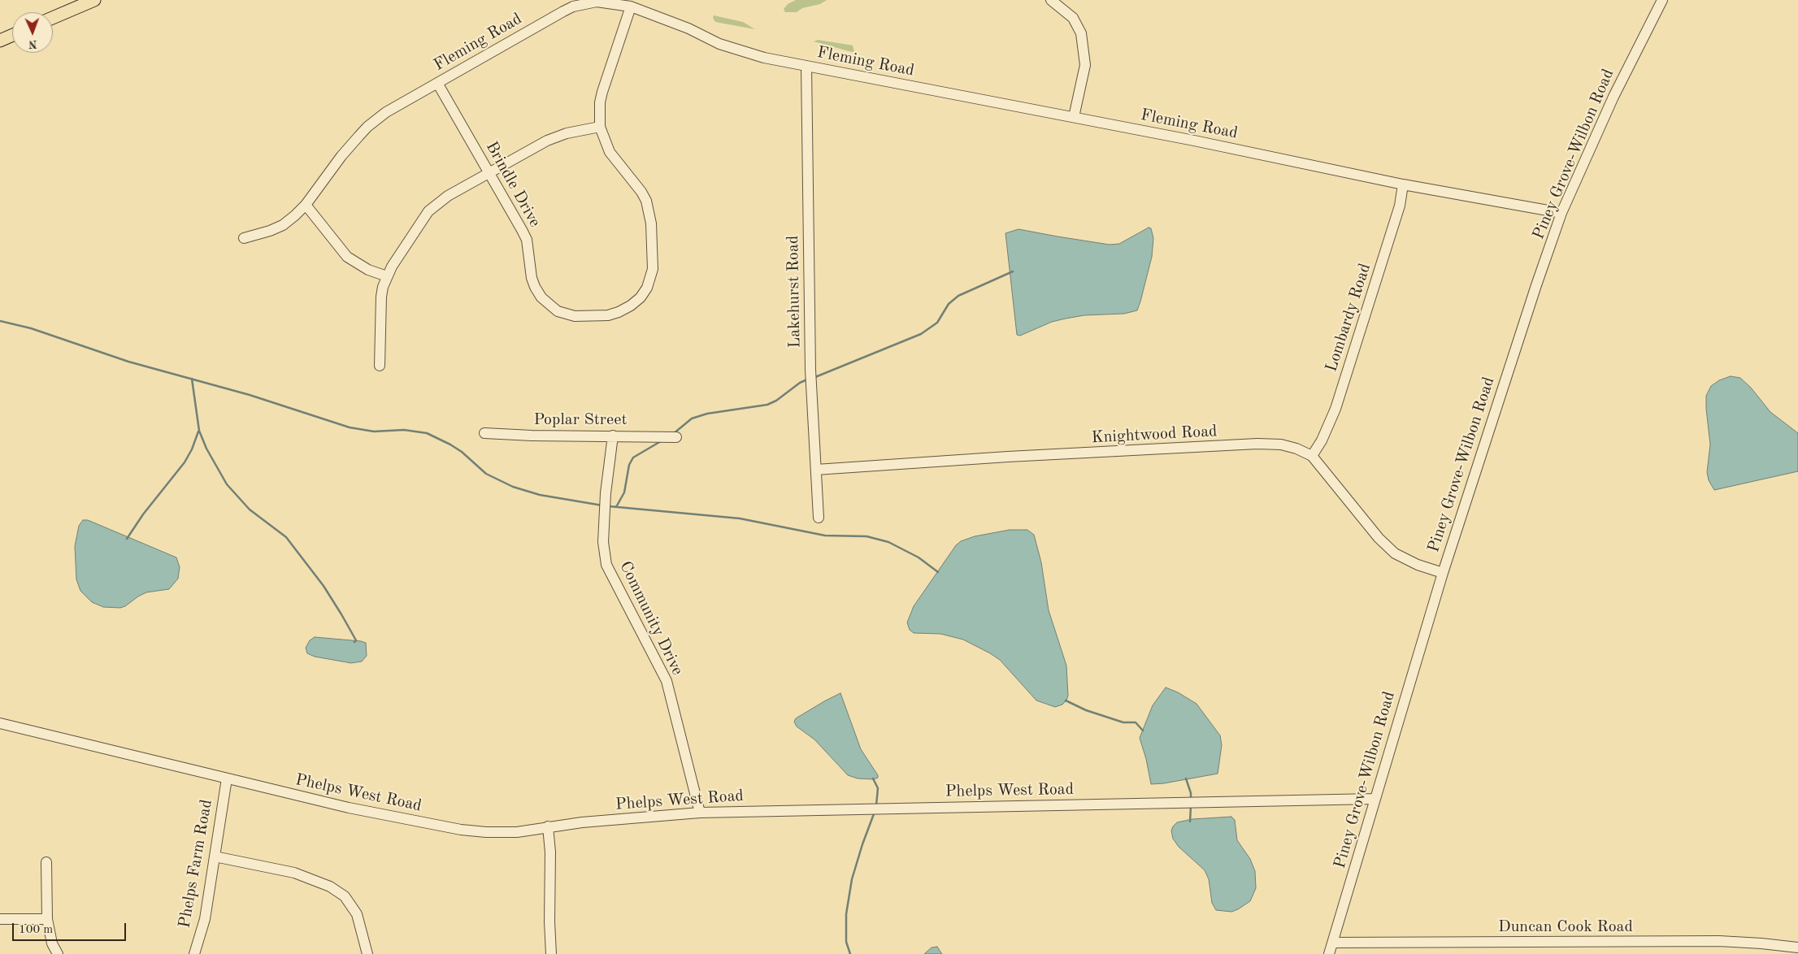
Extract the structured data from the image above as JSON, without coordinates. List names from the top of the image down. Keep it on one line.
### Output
{"streets":{"street":["Fleming Road","Piney Grove-Wilbon Road","Brindle Drive","Lakehurst Road","Lombardy Road","Poplar Street","Knightwood Road","Community Drive","Phelps West Road","Phelps Farm Road","Duncan Cook Road"]},"crossings":[["Fleming Road","Piney Grove-Wilbon Road"],["Fleming Road","Brindle Drive"],["Fleming Road","Lakehurst Road"],["Fleming Road","Lombardy Road"],["Piney Grove-Wilbon Road","Knightwood Road"],["Piney Grove-Wilbon Road","Phelps West Road"],["Piney Grove-Wilbon Road","Duncan Cook Road"],["Lakehurst Road","Knightwood Road"],["Lombardy Road","Knightwood Road"],["Poplar Street","Community Drive"],["Community Drive","Phelps West Road"],["Phelps West Road","Phelps Farm Road"]],"scale_bar":"100 m","north":"bottom"}
